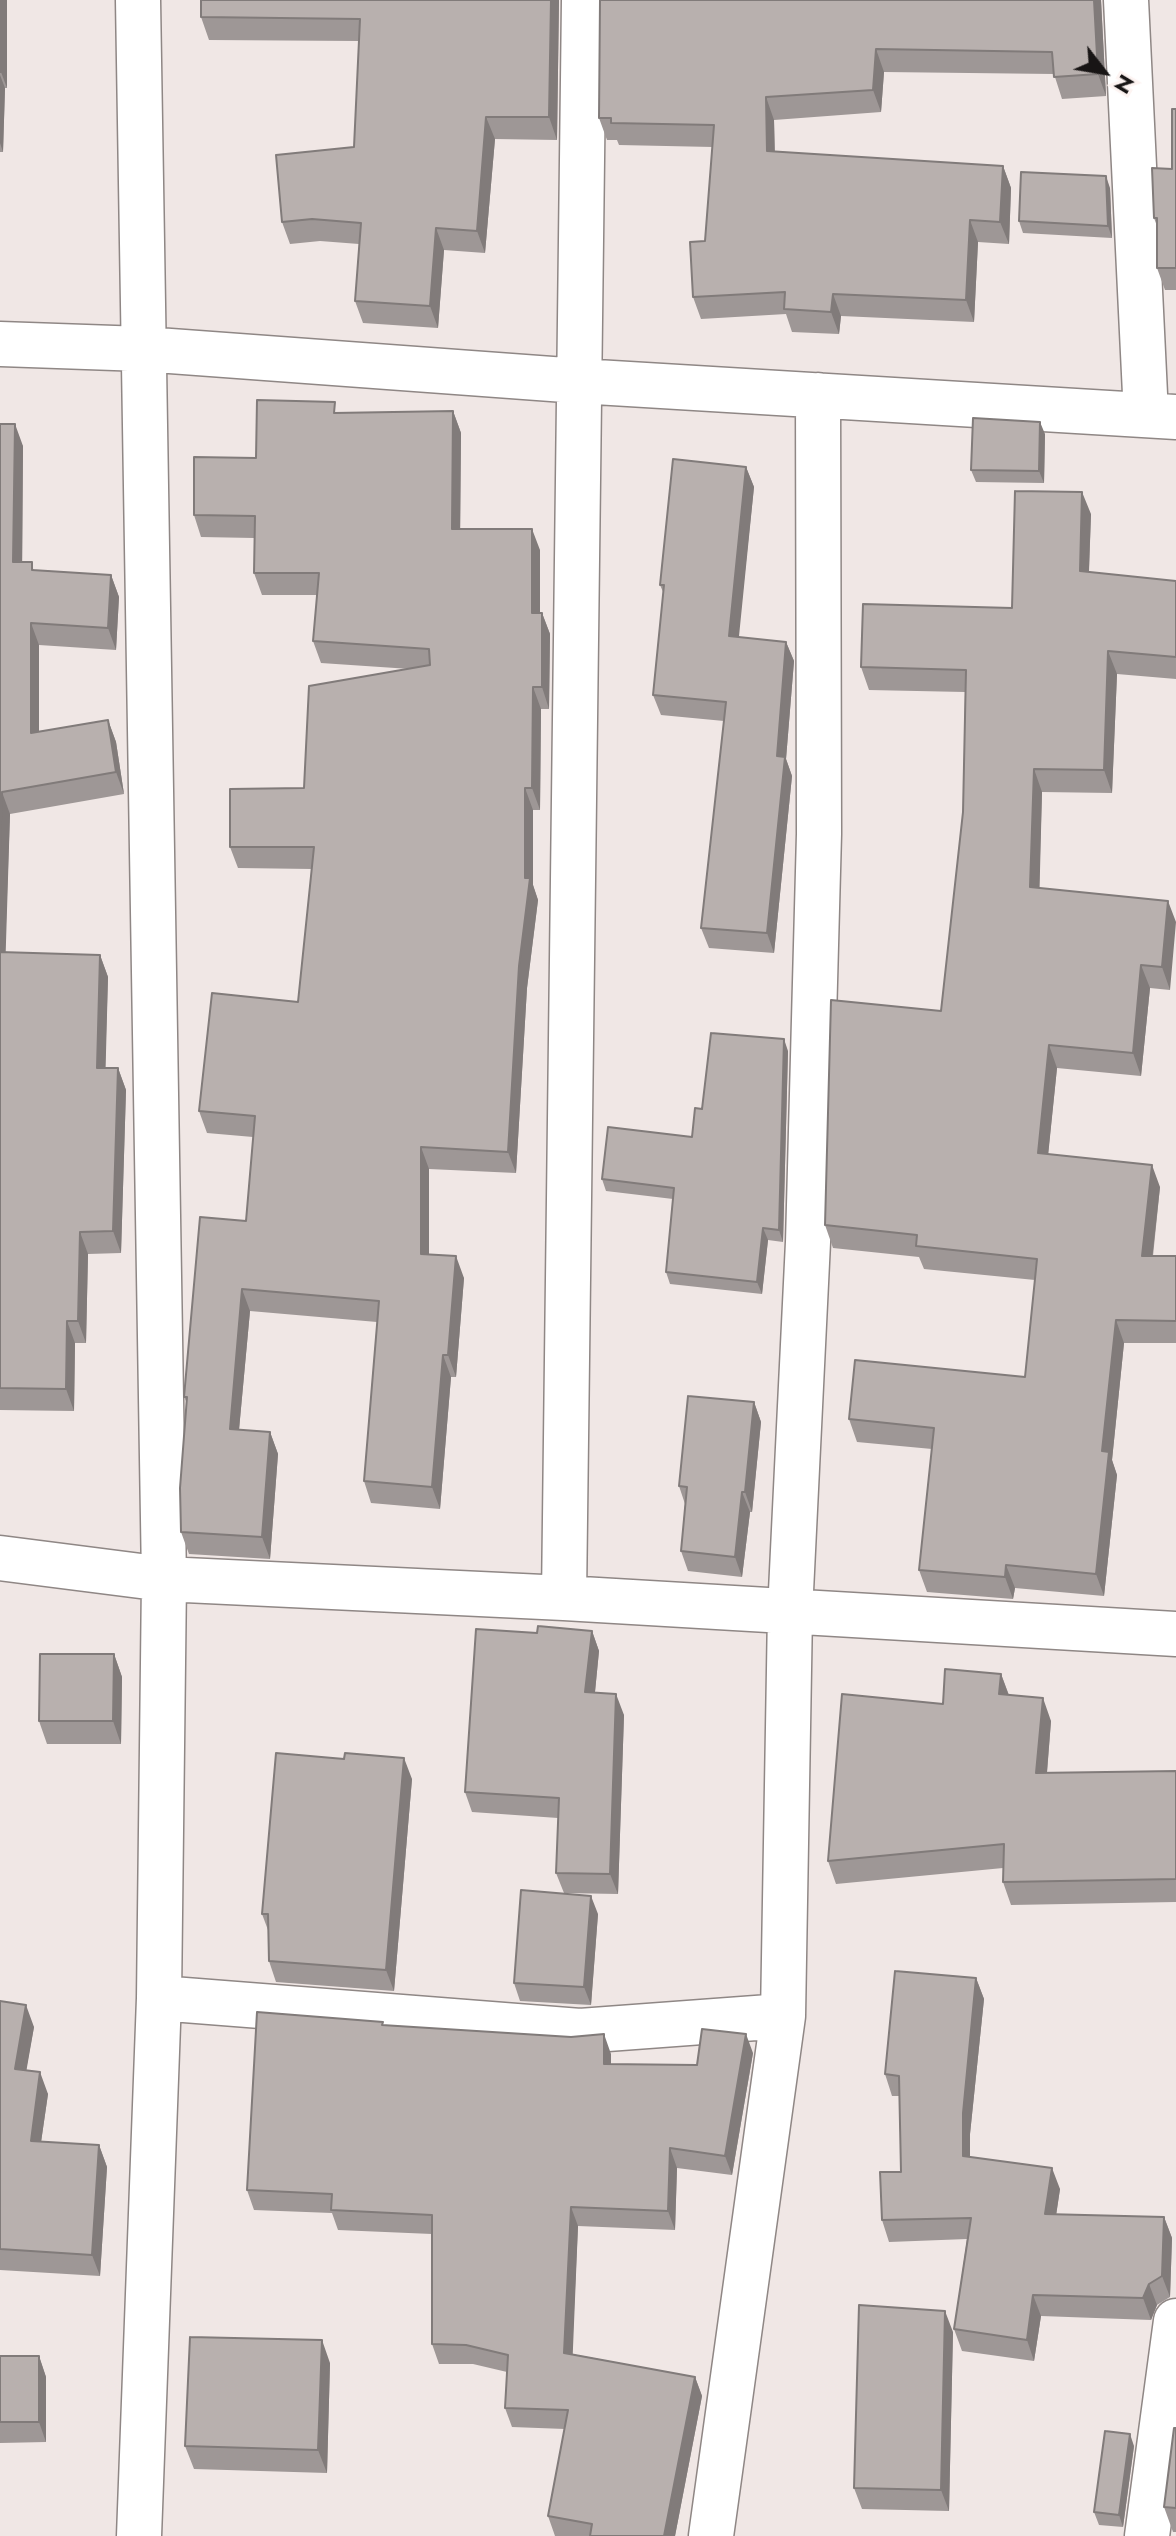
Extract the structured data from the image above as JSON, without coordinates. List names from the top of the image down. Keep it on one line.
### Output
{"north":"bottom right"}
